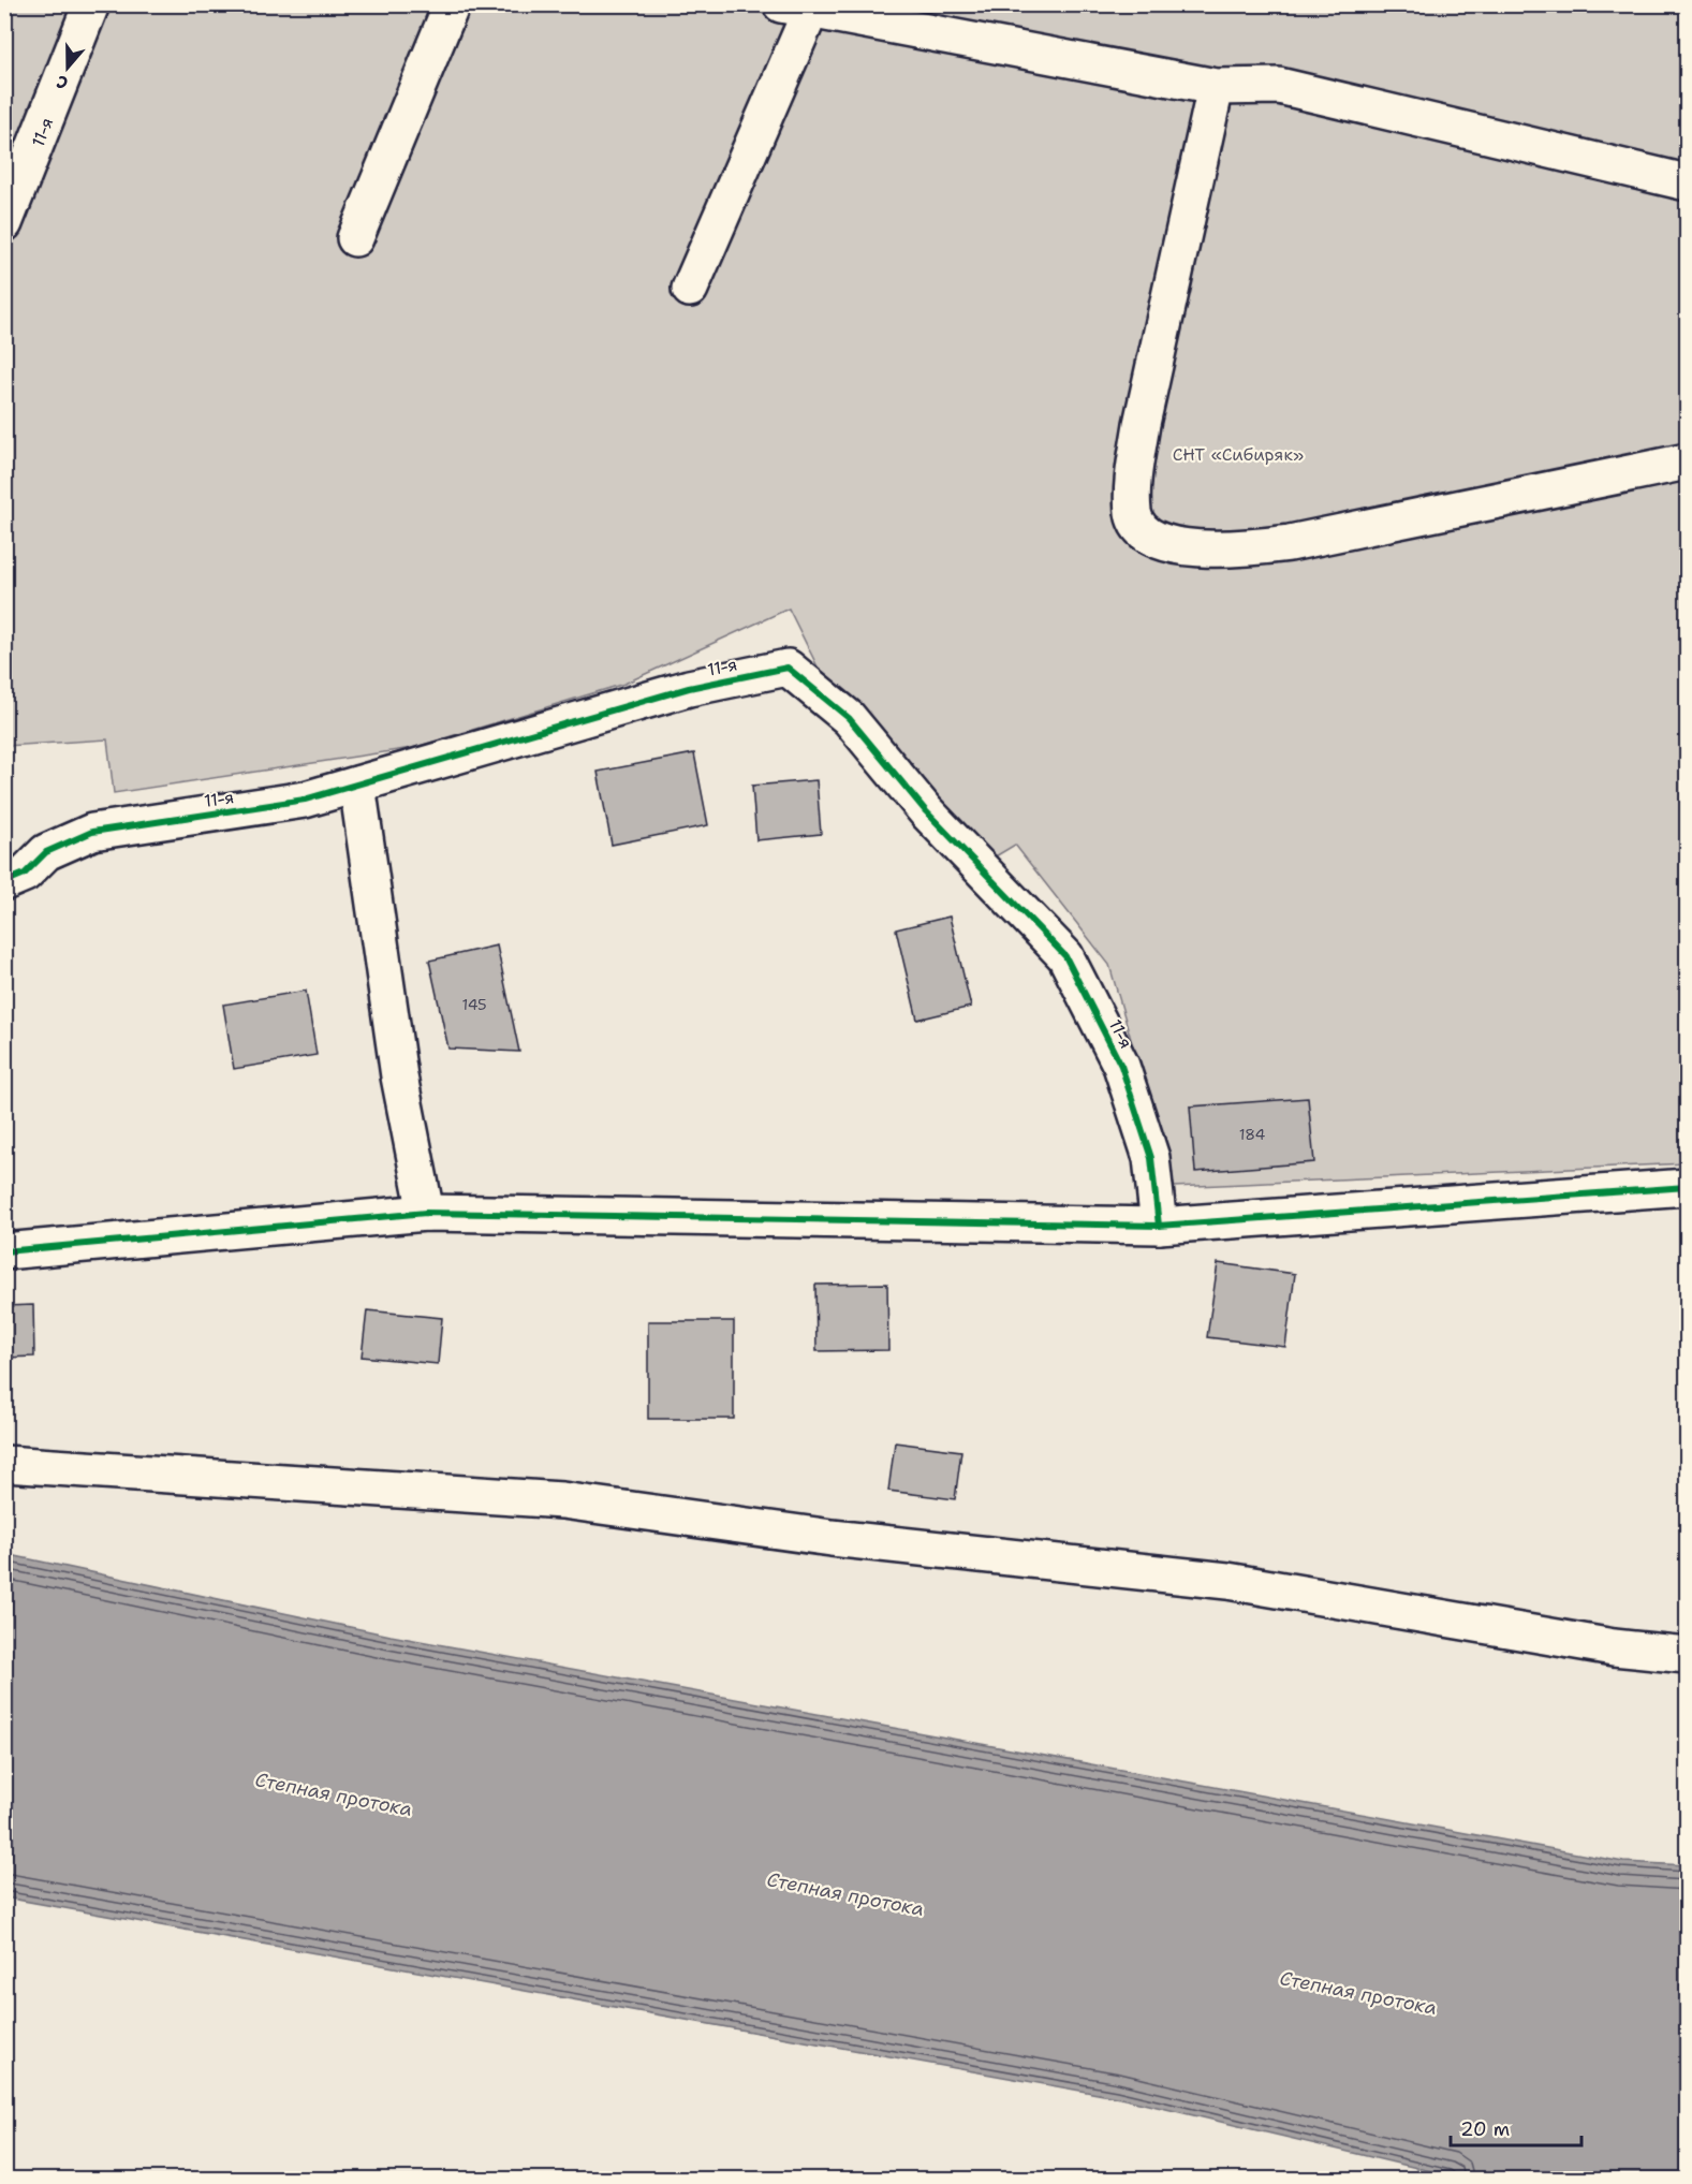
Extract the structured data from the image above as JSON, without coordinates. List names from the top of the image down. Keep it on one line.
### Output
{"streets":{"street":["11-я"]},"water":["Степная протока"],"parks":["СНТ «Сибиряк»"],"house_numbers":["145","184"],"scale_bar":"20 m","north":"bottom"}
